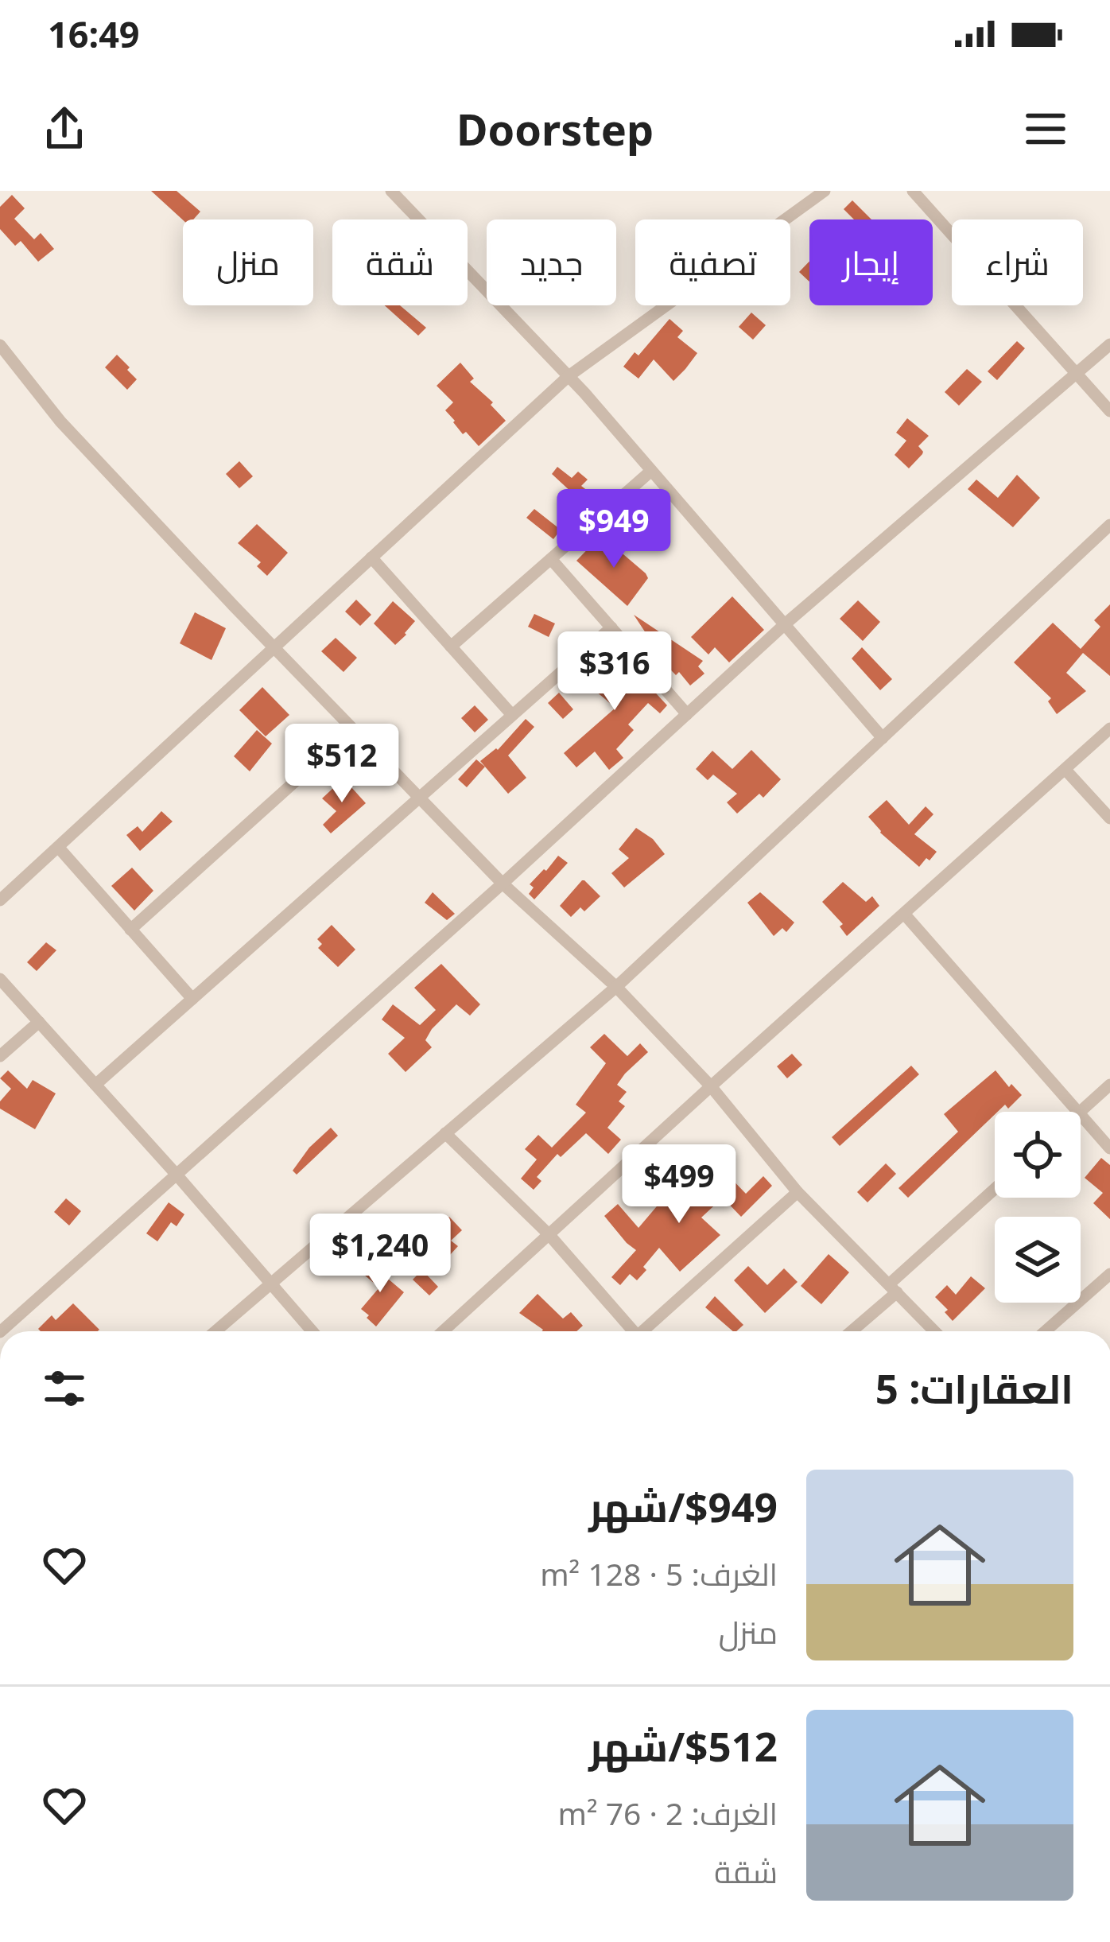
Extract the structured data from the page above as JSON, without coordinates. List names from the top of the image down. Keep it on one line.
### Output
{"page":{"status":"16:49","header":"Doorstep","chip":["شراء","إيجار","تصفية","جديد","شقة","منزل"],"price":["$949","$316","$512","$499","$1,240"],"heading":"العقارات: 5","list":[{"name":"$949/شهر","note":"الغرف: 5 · 128 m² · منزل"},{"name":"$512/شهر","note":"الغرف: 2 · 76 m² · شقة"}]}}
